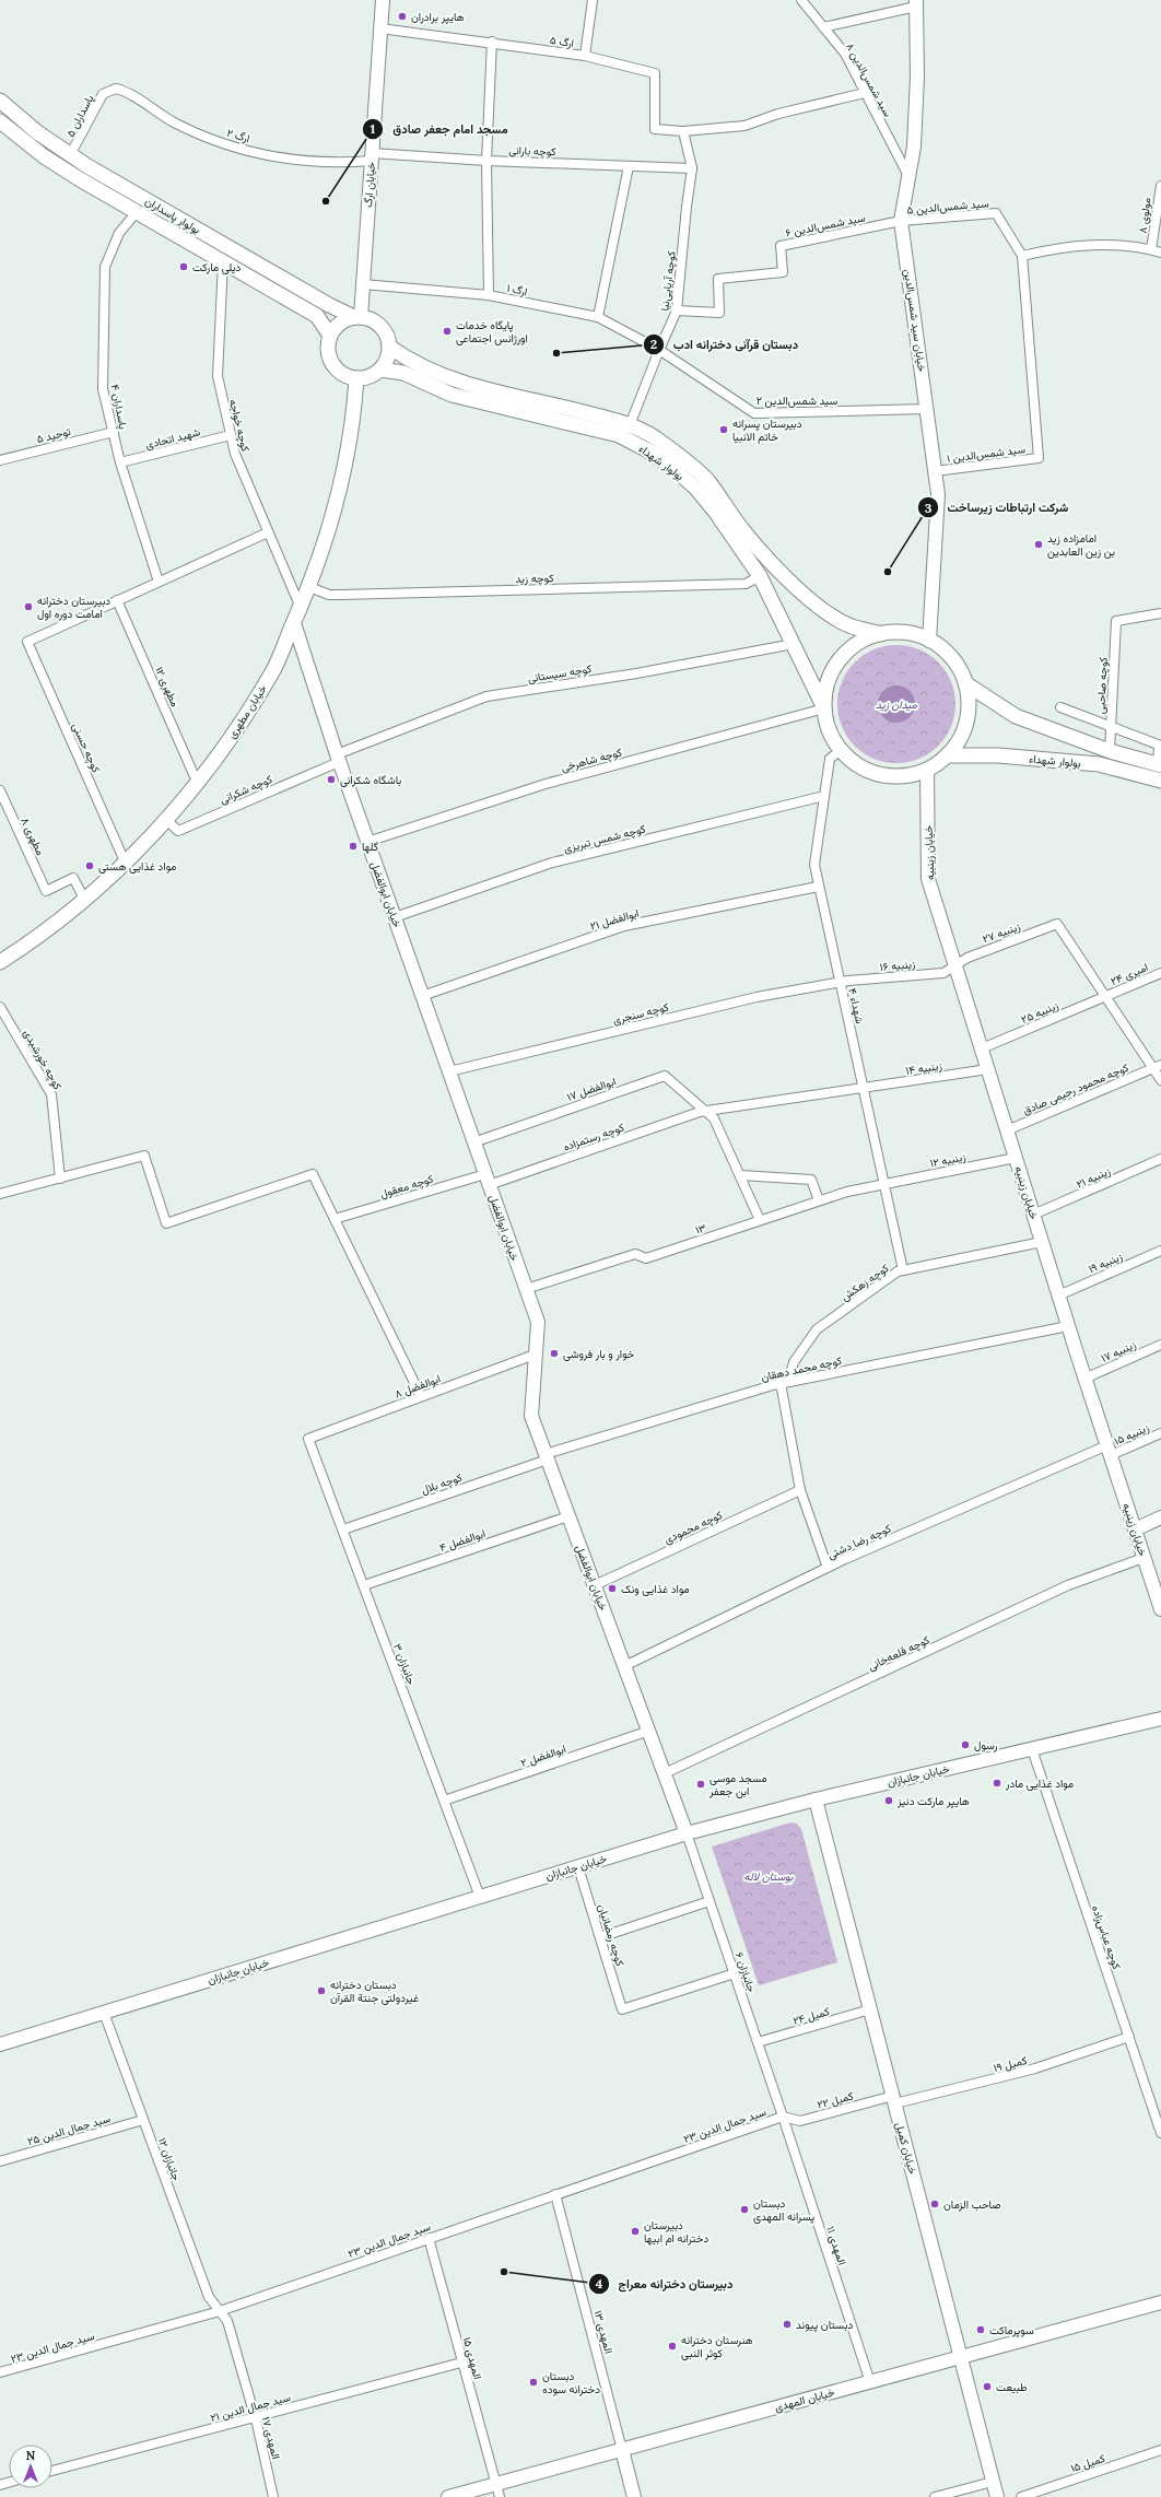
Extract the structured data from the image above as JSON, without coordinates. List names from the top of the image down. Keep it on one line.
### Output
{"streets":{"main road":["بولوار پاسداران","بولوار شهداء","خیابان مطهری"],"street":["ارگ ۵","سید شمس‌الدین ۸","پاسداران ۵","ارگ ۲","کوچه بارانی","خیابان ارگ","سید شمس‌الدین ۵","مولوی ۸","سید شمس‌الدین ۶","کوچه آریایی‌نیا","ارگ ۱","خیابان سید شمس‌الدین","سید شمس‌الدین ۲","پاسداران ۴","کوچه خواجه","توحید ۵","شهید اتحادی","سید شمس‌الدین ۱","کوچه زید","کوچه سیستانی","کوچه صاحبی","مطهری ۱۲","کوچه حسنی","کوچه شاهرخی","کوچه شکرانی","مطهری ۸","کوچه شمس تبریزی","خیابان زینبیه","خیابان ابوالفضل","ابوالفضل ۲۱","زینبیه ۲۷","زینبیه ۱۶","امیری ۲۴","شهداء ۴","زینبیه ۲۵","کوچه سنجری","کوچه خورشیدی","زینبیه ۱۴","ابوالفضل ۱۷","کوچه محمود رحیمی صادق","کوچه رستمزاده","زینبیه ۱۲","زینبیه ۲۱","کوچه معقول","۱۳","زینبیه ۱۹","کوچه زهکش","زینبیه ۱۷","کوچه محمد دهقان","ابوالفضل ۸","زینبیه ۱۵","کوچه بلال","کوچه محمودی","ابوالفضل ۴","کوچه رضا دشتی","کوچه قلعه‌خانی","جانبازان ۳","ابوالفضل ۲","خیابان جانبازان","کوچه رمضانیان","کوچه عباس‌زاده","جانبازان ۶","کمیل ۲۴","کمیل ۱۹","کمیل ۲۲","سید جمال الدین ۲۳","سید جمال الدین ۲۵","خیابان کمیل","جانبازان ۱۲","المهدی ۱۱","المهدی ۱۳","المهدی ۱۵","خیابان المهدی","سید جمال الدین ۲۱","المهدی ۱۷","کمیل ۱۵"]},"crossings":[["ارگ ۵","خیابان ارگ"],["ارگ ۵","کوچه آریایی‌نیا"],["سید شمس‌الدین ۸","خیابان سید شمس‌الدین"],["پاسداران ۵","ارگ ۲"],["پاسداران ۵","بولوار پاسداران"],["ارگ ۲","کوچه بارانی"],["ارگ ۲","خیابان ارگ"],["کوچه بارانی","خیابان ارگ"],["کوچه بارانی","کوچه آریایی‌نیا"],["خیابان ارگ","بولوار پاسداران"],["خیابان ارگ","ارگ ۱"],["خیابان ارگ","بولوار شهداء"],["خیابان ارگ","خیابان مطهری"],["سید شمس‌الدین ۵","سید شمس‌الدین ۶"],["سید شمس‌الدین ۵","خیابان سید شمس‌الدین"],["سید شمس‌الدین ۵","سید شمس‌الدین ۱"],["بولوار پاسداران","پاسداران ۴"],["بولوار پاسداران","کوچه خواجه"],["بولوار پاسداران","بولوار شهداء"],["بولوار پاسداران","خیابان مطهری"],["سید شمس‌الدین ۶","کوچه آریایی‌نیا"],["سید شمس‌الدین ۶","خیابان سید شمس‌الدین"],["کوچه آریایی‌نیا","ارگ ۱"],["کوچه آریایی‌نیا","سید شمس‌الدین ۲"],["کوچه آریایی‌نیا","بولوار شهداء"],["ارگ ۱","سید شمس‌الدین ۲"],["خیابان سید شمس‌الدین","سید شمس‌الدین ۲"],["خیابان سید شمس‌الدین","سید شمس‌الدین ۱"],["خیابان سید شمس‌الدین","بولوار شهداء"],["خیابان سید شمس‌الدین","کوچه شاهرخی"],["خیابان سید شمس‌الدین","خیابان زینبیه"],["خیابان سید شمس‌الدین","شهداء ۴"],["پاسداران ۴","توحید ۵"],["پاسداران ۴","شهید اتحادی"],["کوچه خواجه","شهید اتحادی"],["کوچه خواجه","خیابان مطهری"],["بولوار شهداء","کوچه زید"],["بولوار شهداء","کوچه سیستانی"],["بولوار شهداء","کوچه صاحبی"],["بولوار شهداء","خیابان مطهری"],["بولوار شهداء","کوچه شاهرخی"],["بولوار شهداء","خیابان زینبیه"],["بولوار شهداء","شهداء ۴"],["کوچه زید","خیابان مطهری"],["کوچه سیستانی","کوچه شکرانی"],["کوچه سیستانی","خیابان ابوالفضل"],["مطهری ۱۲","خیابان مطهری"],["مطهری ۱۲","کوچه حسنی"],["خیابان مطهری","کوچه حسنی"],["خیابان مطهری","کوچه شکرانی"],["خیابان مطهری","مطهری ۸"],["خیابان مطهری","خیابان ابوالفضل"],["کوچه شاهرخی","خیابان زینبیه"],["کوچه شاهرخی","خیابان ابوالفضل"],["کوچه شاهرخی","شهداء ۴"],["کوچه شکرانی","خیابان ابوالفضل"],["کوچه شمس تبریزی","خیابان ابوالفضل"],["کوچه شمس تبریزی","شهداء ۴"],["خیابان زینبیه","زینبیه ۲۷"],["خیابان زینبیه","زینبیه ۱۶"],["خیابان زینبیه","شهداء ۴"],["خیابان زینبیه","زینبیه ۲۵"],["خیابان زینبیه","زینبیه ۱۴"],["خیابان زینبیه","کوچه محمود رحیمی صادق"],["خیابان زینبیه","زینبیه ۱۲"],["خیابان زینبیه","زینبیه ۲۱"],["خیابان زینبیه","زینبیه ۱۹"],["خیابان زینبیه","کوچه زهکش"],["خیابان زینبیه","زینبیه ۱۷"],["خیابان زینبیه","کوچه محمد دهقان"],["خیابان زینبیه","زینبیه ۱۵"],["خیابان زینبیه","کوچه رضا دشتی"],["خیابان زینبیه","کوچه قلعه‌خانی"],["خیابان ابوالفضل","ابوالفضل ۲۱"],["خیابان ابوالفضل","کوچه سنجری"],["خیابان ابوالفضل","ابوالفضل ۱۷"],["خیابان ابوالفضل","کوچه رستمزاده"],["خیابان ابوالفضل","کوچه معقول"],["خیابان ابوالفضل","۱۳"],["خیابان ابوالفضل","کوچه محمد دهقان"],["خیابان ابوالفضل","ابوالفضل ۸"],["خیابان ابوالفضل","کوچه بلال"],["خیابان ابوالفضل","کوچه محمودی"],["خیابان ابوالفضل","ابوالفضل ۴"],["خیابان ابوالفضل","کوچه رضا دشتی"],["خیابان ابوالفضل","کوچه قلعه‌خانی"],["خیابان ابوالفضل","ابوالفضل ۲"],["خیابان ابوالفضل","خیابان جانبازان"],["خیابان ابوالفضل","جانبازان ۶"],["ابوالفضل ۲۱","شهداء ۴"],["زینبیه ۲۷","زینبیه ۱۶"],["زینبیه ۲۷","امیری ۲۴"],["زینبیه ۲۷","زینبیه ۲۵"],["زینبیه ۱۶","شهداء ۴"],["زینبیه ۱۶","کوچه سنجری"],["امیری ۲۴","زینبیه ۲۵"],["شهداء ۴","کوچه سنجری"],["شهداء ۴","زینبیه ۱۴"],["شهداء ۴","زینبیه ۱۲"],["شهداء ۴","۱۳"],["شهداء ۴","کوچه زهکش"],["زینبیه ۱۴","ابوالفضل ۱۷"],["زینبیه ۱۴","کوچه رستمزاده"],["ابوالفضل ۱۷","کوچه رستمزاده"],["کوچه رستمزاده","کوچه معقول"],["زینبیه ۱۲","۱۳"],["کوچه زهکش","کوچه محمد دهقان"],["کوچه محمد دهقان","کوچه بلال"],["ابوالفضل ۸","جانبازان ۳"],["زینبیه ۱۵","کوچه رضا دشتی"],["کوچه بلال","جانبازان ۳"],["ابوالفضل ۴","جانبازان ۳"],["جانبازان ۳","ابوالفضل ۲"],["جانبازان ۳","خیابان جانبازان"],["خیابان جانبازان","کوچه رمضانیان"],["خیابان جانبازان","کوچه عباس‌زاده"],["خیابان جانبازان","جانبازان ۶"],["خیابان جانبازان","خیابان کمیل"],["خیابان جانبازان","جانبازان ۱۲"],["کوچه رمضانیان","جانبازان ۶"],["کوچه عباس‌زاده","کمیل ۱۹"],["جانبازان ۶","کمیل ۲۴"],["جانبازان ۶","کمیل ۲۲"],["جانبازان ۶","سید جمال الدین ۲۳"],["جانبازان ۶","المهدی ۱۱"],["کمیل ۲۴","خیابان کمیل"],["کمیل ۱۹","کمیل ۲۲"],["کمیل ۱۹","خیابان کمیل"],["کمیل ۲۲","سید جمال الدین ۲۳"],["کمیل ۲۲","خیابان کمیل"],["کمیل ۲۲","المهدی ۱۱"],["سید جمال الدین ۲۳","جانبازان ۱۲"],["سید جمال الدین ۲۳","المهدی ۱۱"],["سید جمال الدین ۲۳","المهدی ۱۳"],["سید جمال الدین ۲۳","المهدی ۱۵"],["سید جمال الدین ۲۳","المهدی ۱۷"],["سید جمال الدین ۲۵","جانبازان ۱۲"],["خیابان کمیل","خیابان المهدی"],["جانبازان ۱۲","المهدی ۱۷"],["المهدی ۱۱","خیابان المهدی"],["المهدی ۱۳","خیابان المهدی"],["المهدی ۱۵","خیابان المهدی"],["المهدی ۱۵","سید جمال الدین ۲۱"],["سید جمال الدین ۲۱","المهدی ۱۷"]],"parks":["میدان زید","بوستان لاله"],"places":["هایپر برادران","مسجد امام جعفر صادق","دیلی مارکت","پایگاه خدمات اورژانس اجتماعی","دبستان قرآنی دخترانه ادب","دبیرستان پسرانه خاتم الانبیا","امامزاده زید بن زین العابدین","شرکت ارتباطات زیرساخت","دبیرستان دخترانه امامت دوره اول","باشگاه شکرانی","گلها","مواد غذایی هستی","خوار و بار فروشی","مواد غذایی ونک","رسول","مواد غذایی مادر","مسجد موسی ابن جعفر","هایپر مارکت دنیز","دبستان دخترانه غیردولتی جنتة القرآن","صاحب الزمان","دبستان پسرانه المهدی","دبیرستان دخترانه ام ابیها","دبیرستان دخترانه معراج","دبستان پیوند","سوپرماکت","هنرستان دخترانه کوثر النبی","دبستان دخترانه سوده","طبیعت"],"north":"top"}
